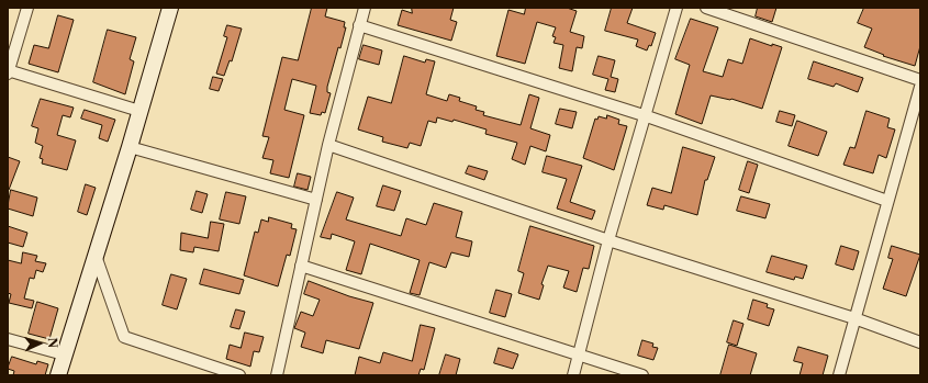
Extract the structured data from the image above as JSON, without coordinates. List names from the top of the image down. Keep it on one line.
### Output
{"north":"right"}
